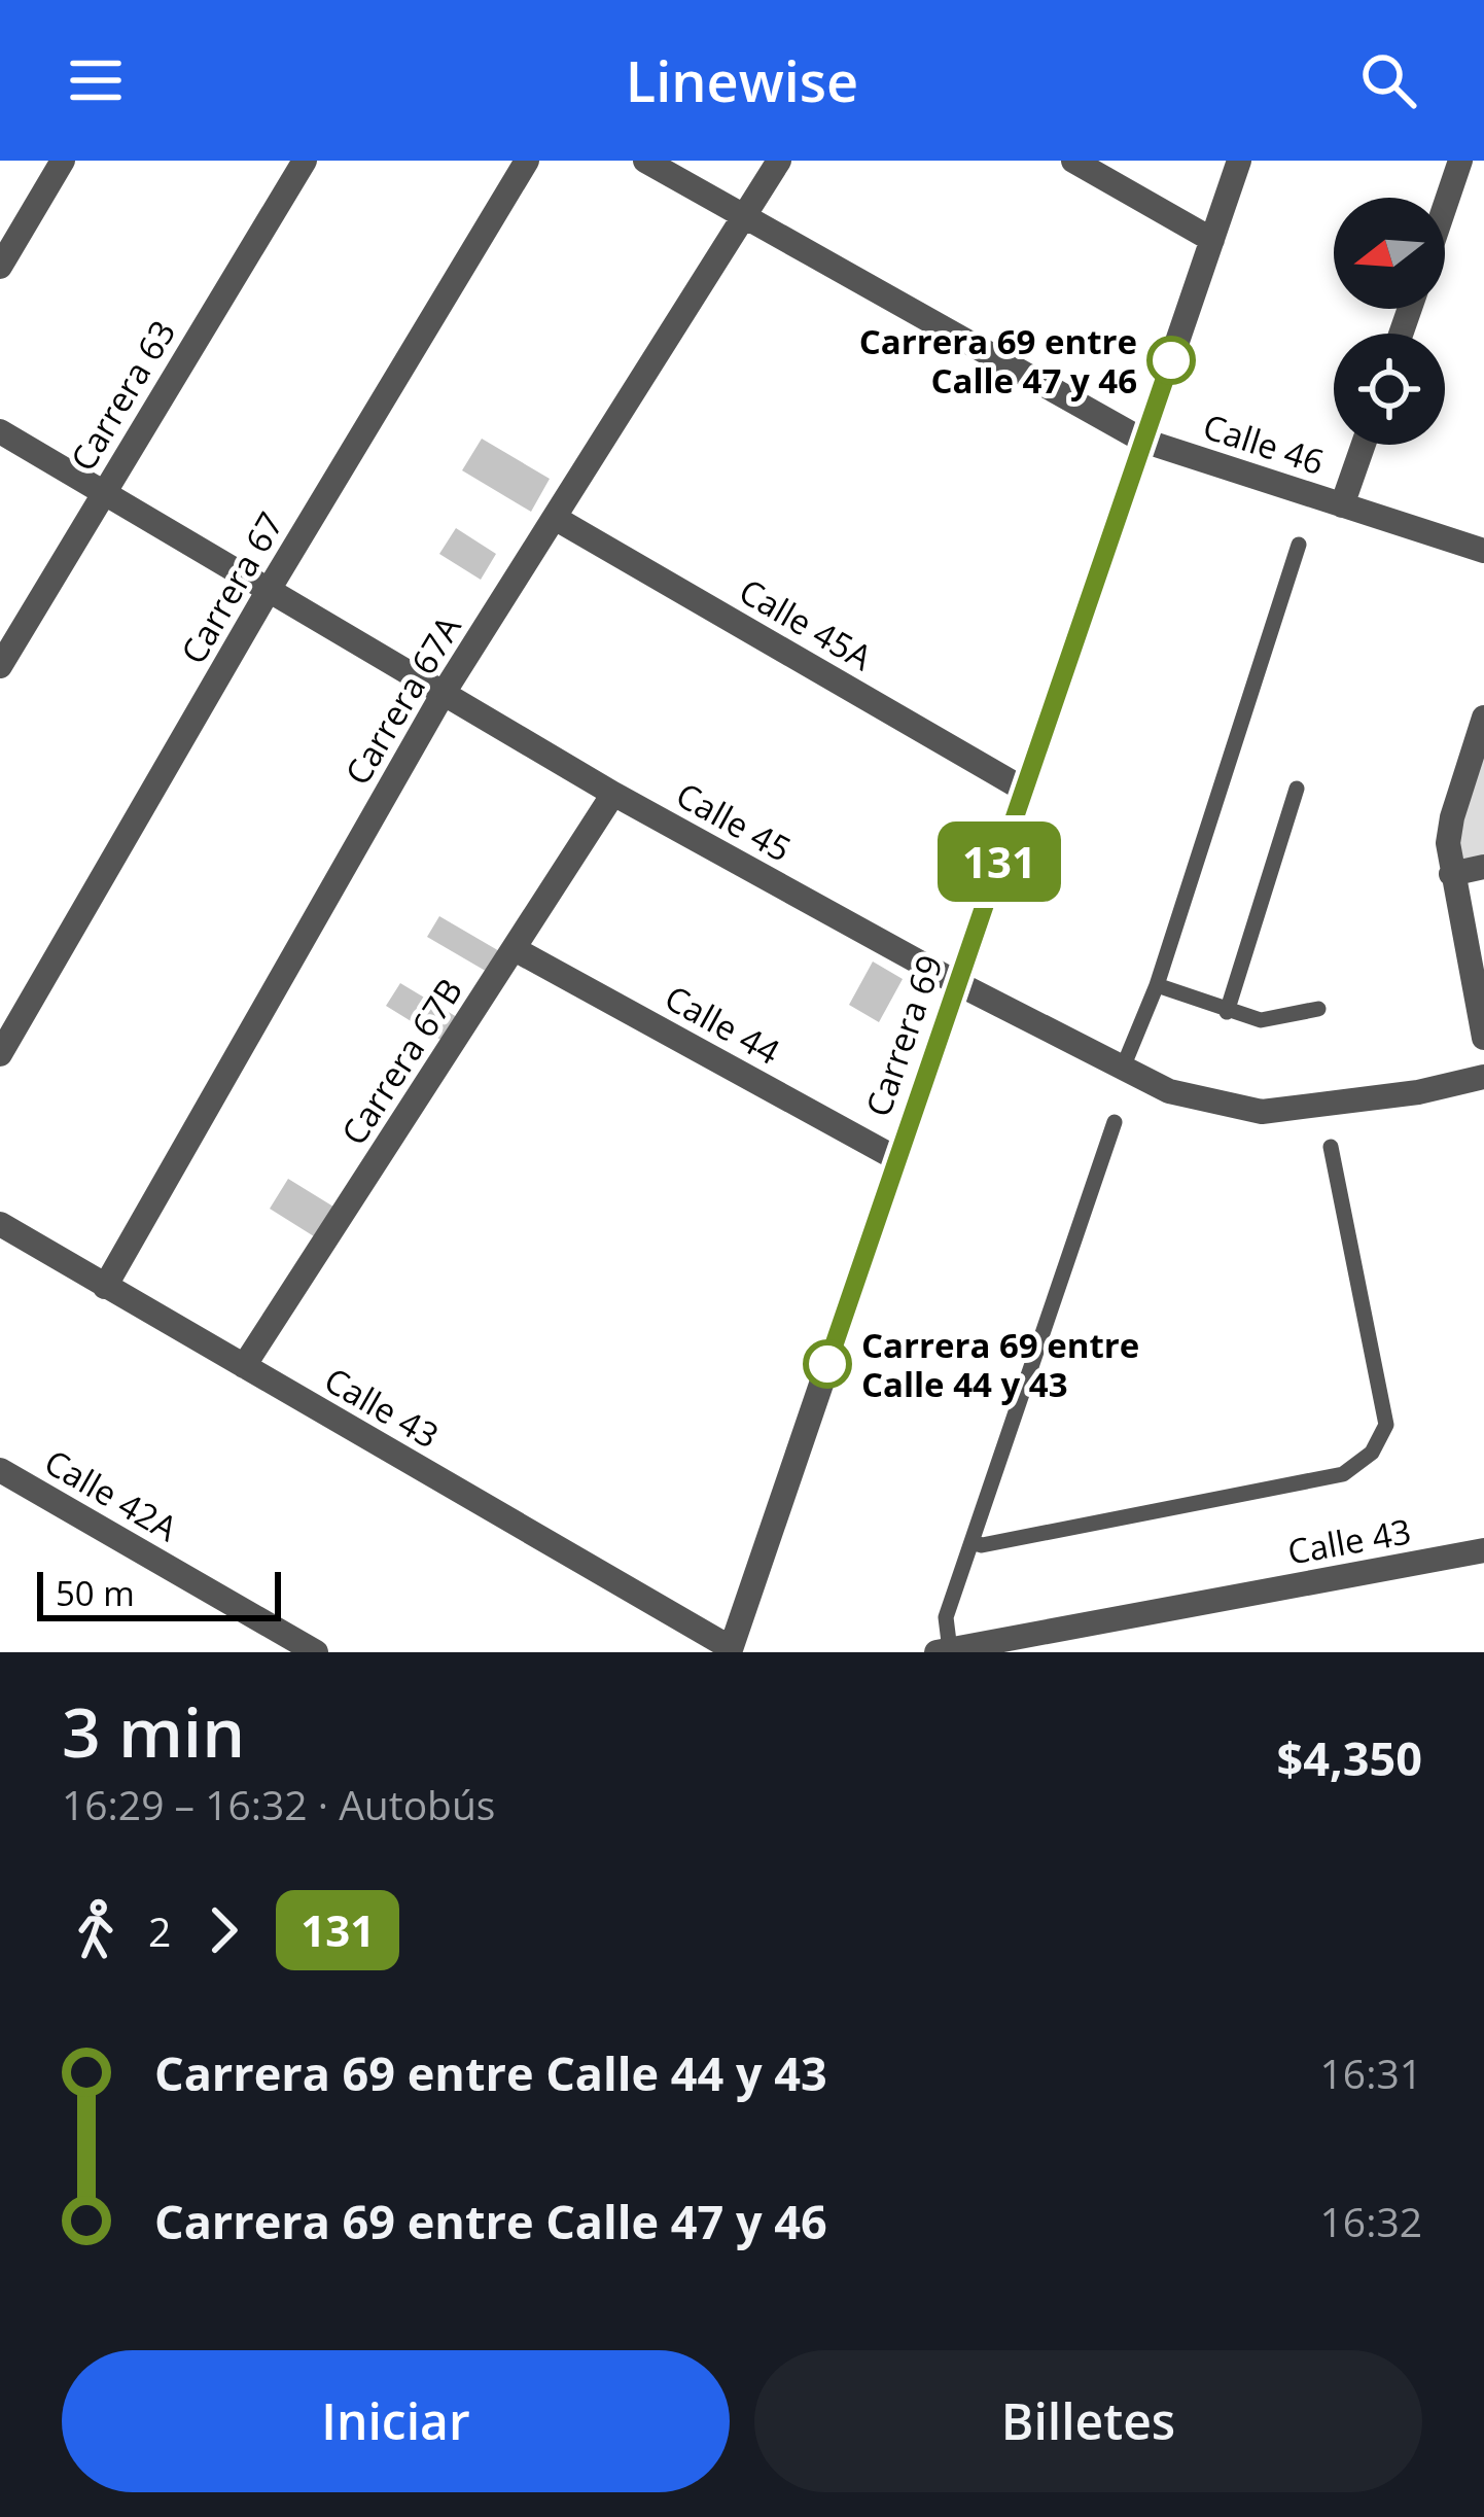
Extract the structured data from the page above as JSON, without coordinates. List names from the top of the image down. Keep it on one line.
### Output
{"streets":{"street":["Carrera 63","Calle 46","Carrera 67","Calle 45A","Carrera 67A","Calle 45","Calle 44","Carrera 69","Carrera 67B","Calle 43","Calle 42A"]},"crossings":[["Carrera 63","Calle 45"],["Calle 46","Carrera 67A"],["Calle 46","Carrera 69"],["Carrera 67","Calle 45"],["Calle 45A","Carrera 67A"],["Calle 45A","Carrera 69"],["Carrera 67A","Calle 45"],["Carrera 67A","Calle 43"],["Calle 45","Carrera 69"],["Calle 45","Carrera 67B"],["Calle 44","Carrera 69"],["Calle 44","Carrera 67B"],["Carrera 69","Calle 43"],["Carrera 67B","Calle 43"]],"places":["Carrera 69 entre Calle 47 y 46","Carrera 69 entre Calle 44 y 43"],"lines":["bus line 131"],"scale_bar":"50 m","north":"left","page":{"header":"Linewise","on_map":"131","scale":"50 m","heading":["3 min","16:29 – 16:32 · Autobús","$4,350"],"legs":["2","131"],"list":[{"name":"Carrera 69 entre Calle 44 y 43","value":"16:31"},{"name":"Carrera 69 entre Calle 47 y 46","value":"16:32"}],"buttons":["Iniciar","Billetes"]}}
